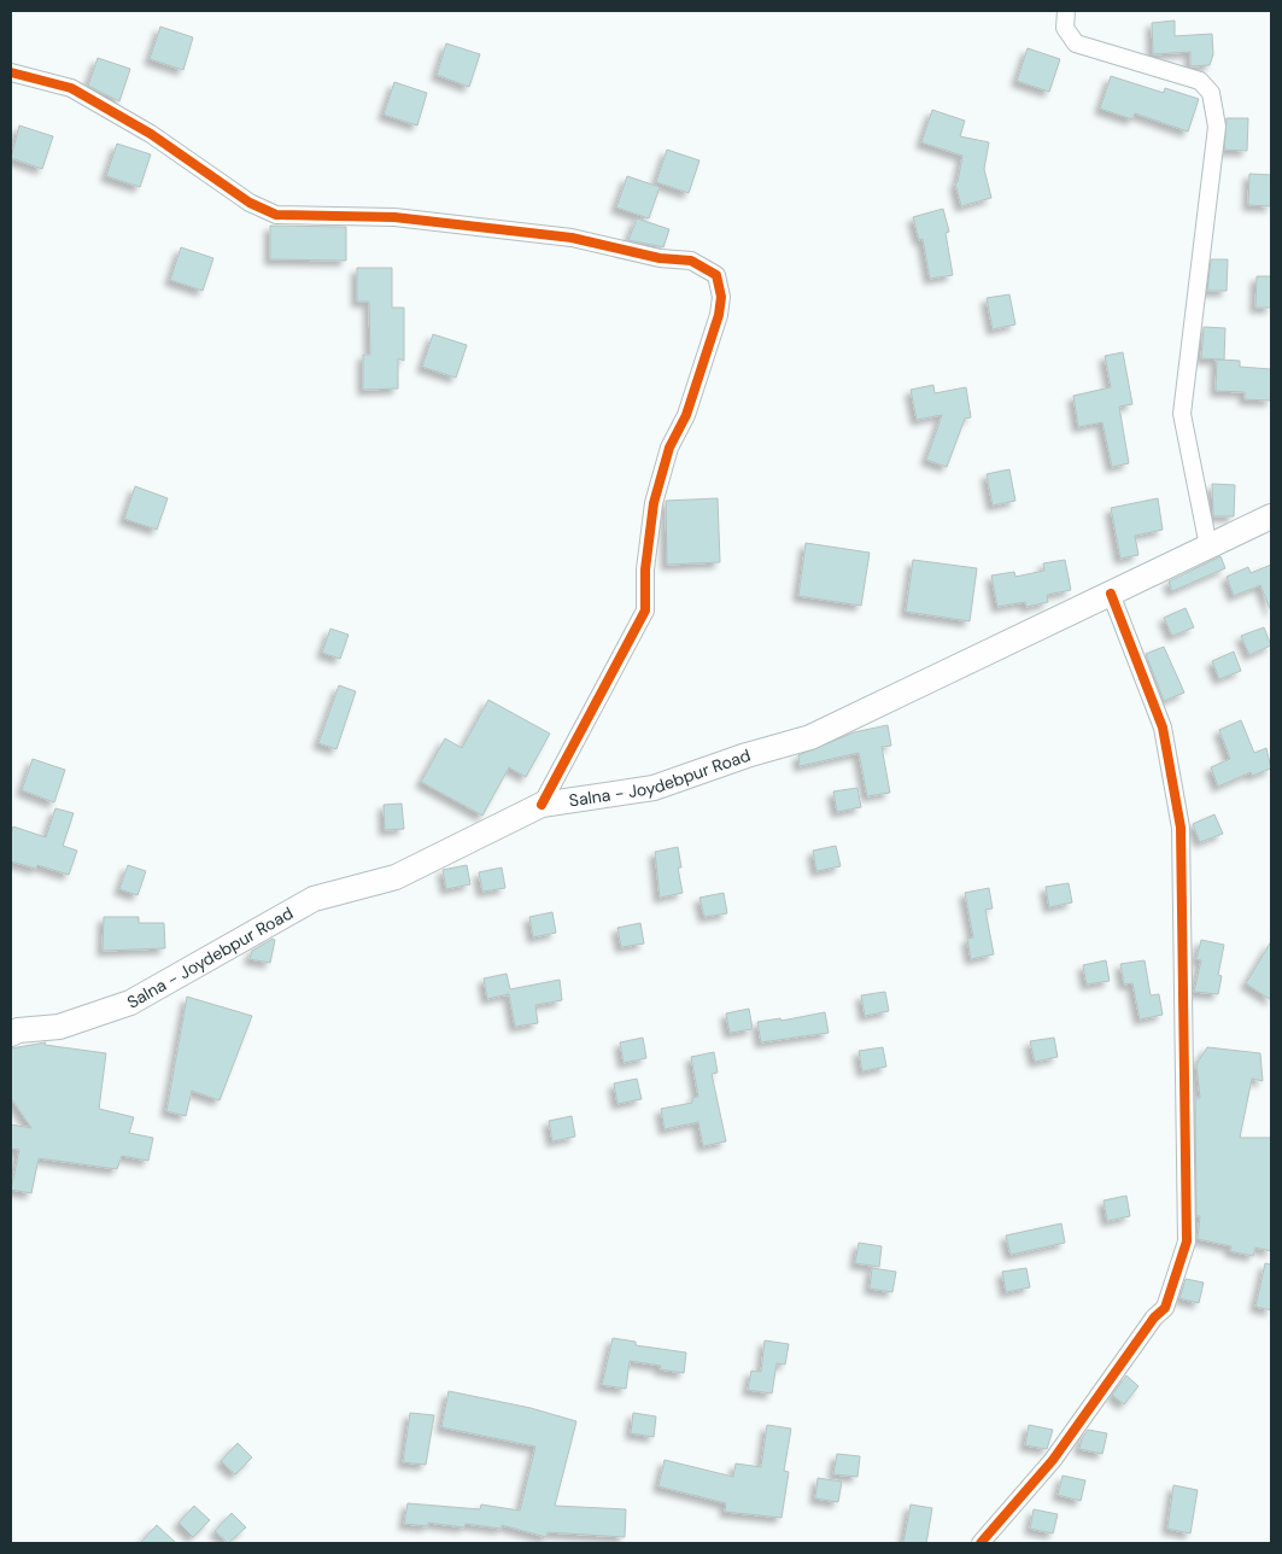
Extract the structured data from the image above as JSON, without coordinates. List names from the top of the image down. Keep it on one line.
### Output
{"streets":{"main road":["Salna - Joydebpur Road"]}}
